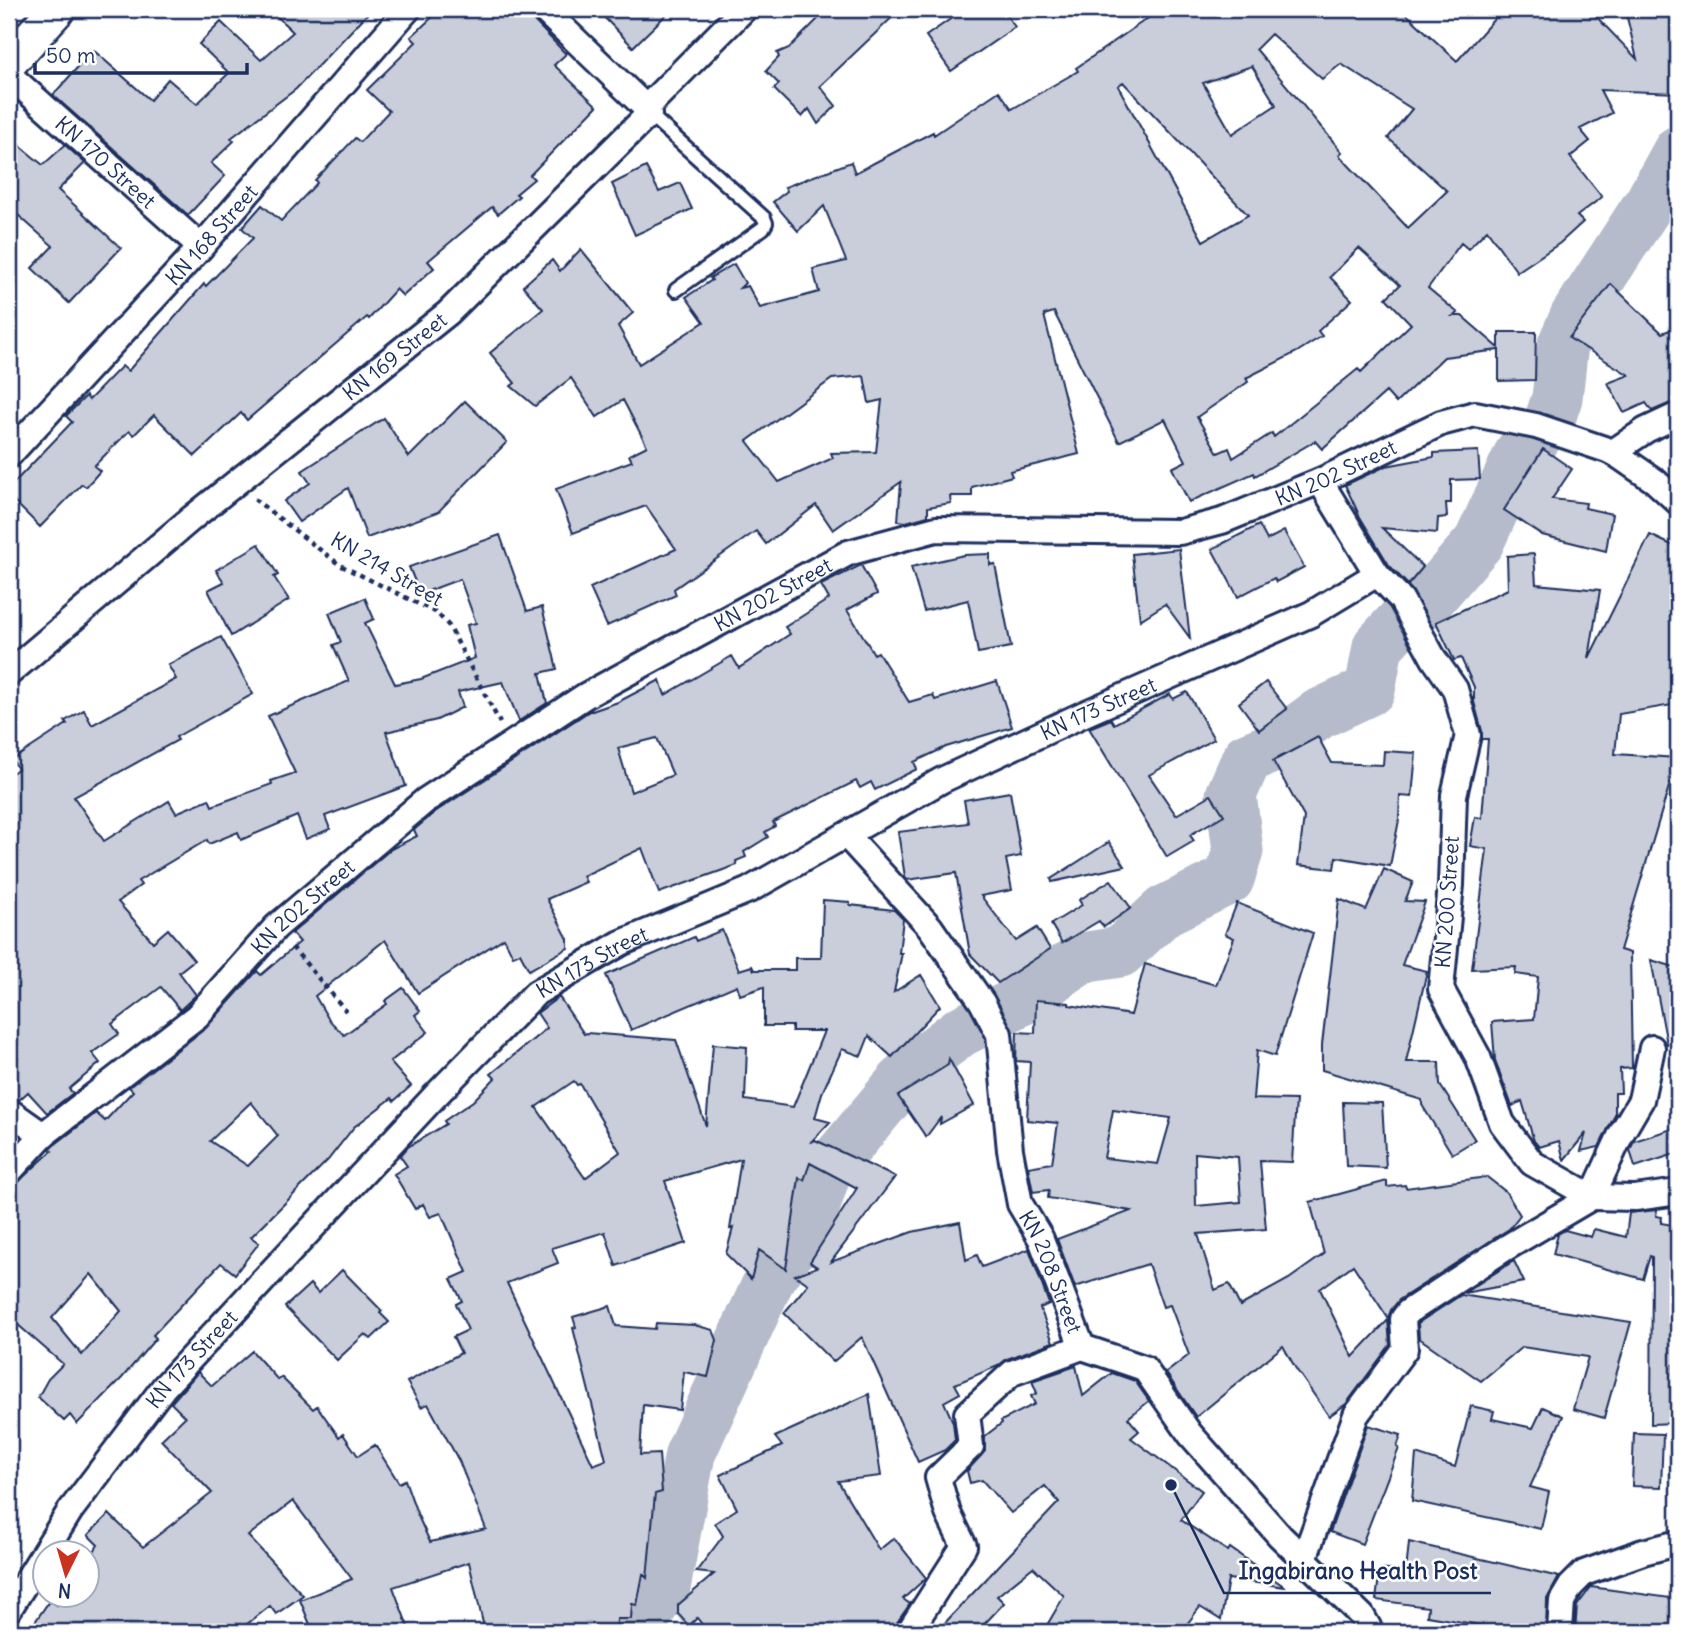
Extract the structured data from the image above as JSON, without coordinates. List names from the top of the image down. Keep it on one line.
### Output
{"streets":{"street":["KN 170 Street","KN 168 Street","KN 169 Street","KN 202 Street","KN 173 Street","KN 200 Street","KN 208 Street"],"path":["KN 214 Street"]},"crossings":[["KN 170 Street","KN 168 Street"],["KN 169 Street","KN 214 Street"],["KN 202 Street","KN 214 Street"],["KN 202 Street","KN 200 Street"],["KN 173 Street","KN 200 Street"],["KN 173 Street","KN 208 Street"]],"places":["Ingabirano Health Post"],"scale_bar":"50 m","north":"bottom"}
